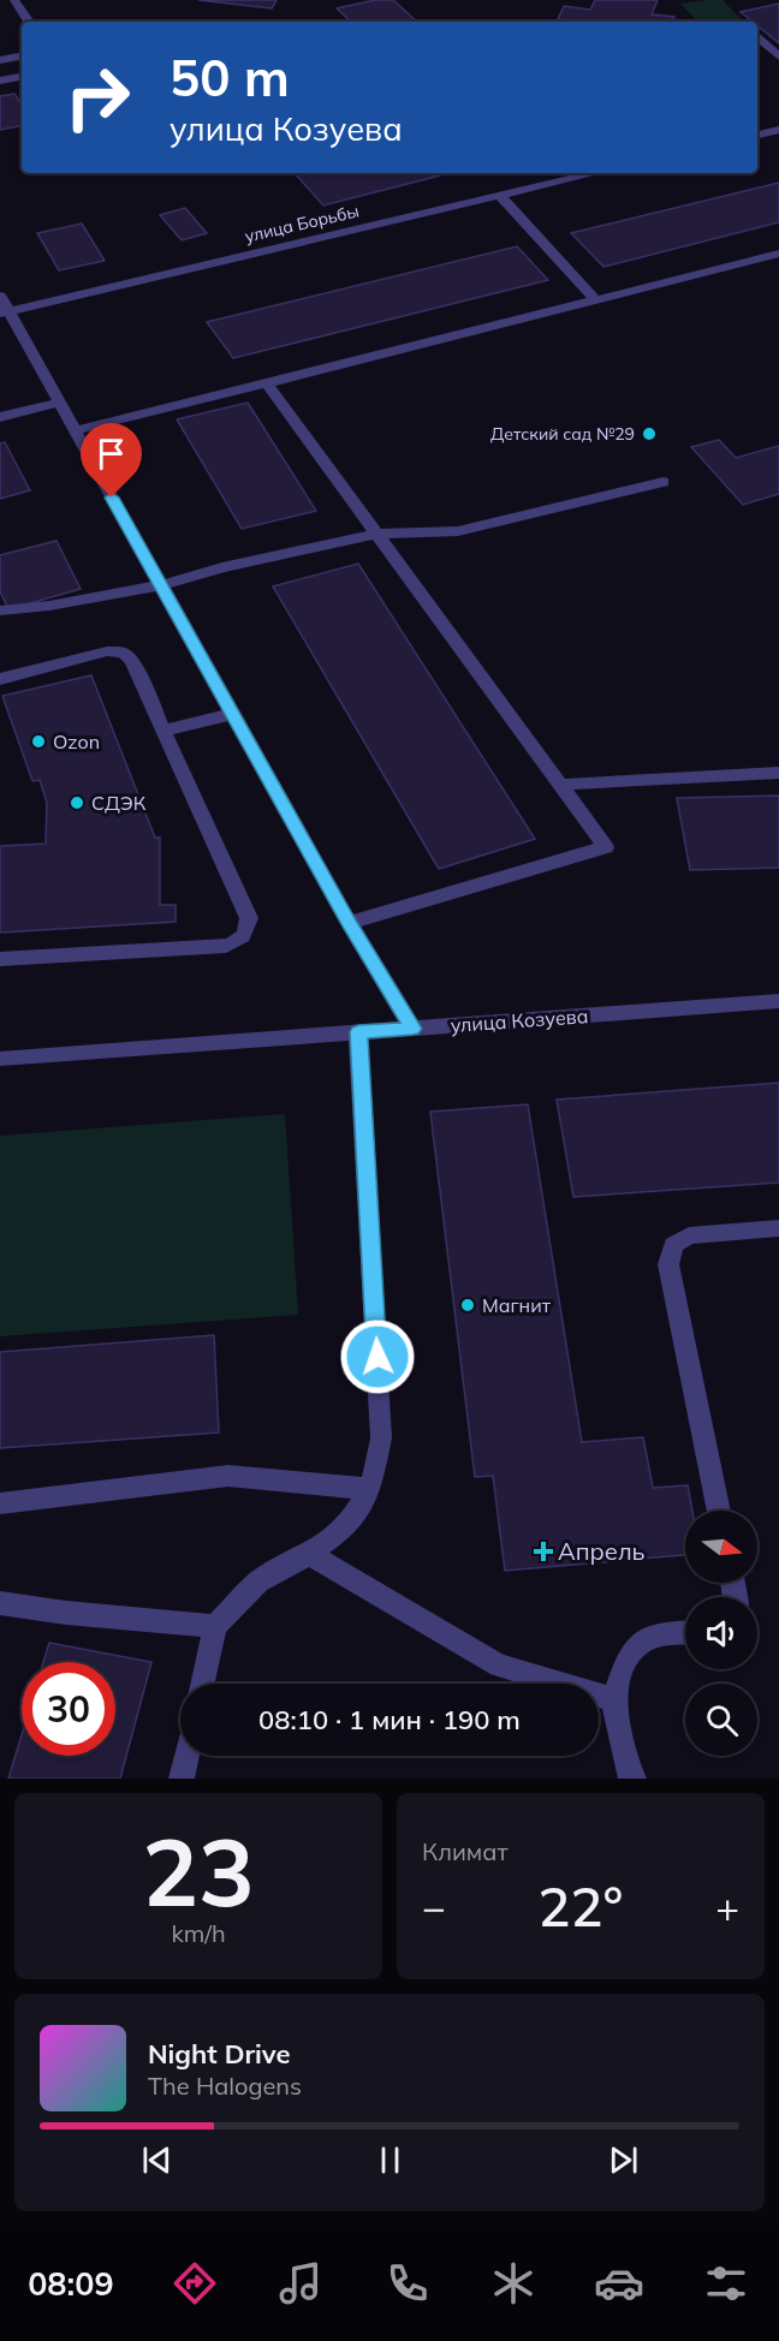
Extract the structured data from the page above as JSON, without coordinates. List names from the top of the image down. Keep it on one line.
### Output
{"streets":{"street":["улица Борьбы","улица Козуева"]},"places":{"other":["Детский сад №29","Ozon","СДЭК","Магнит"],"health":["Апрель"]},"north":"right","page":{"turn":["50 m","улица Козуева"],"limit":"30","trip":"08:10 · 1 мин · 190 m","tile":[["23","km/h"],"Климат"],"heat":["−","22°","+"],"song":["Night Drive","The Halogens"],"tabs":"08:09"}}
